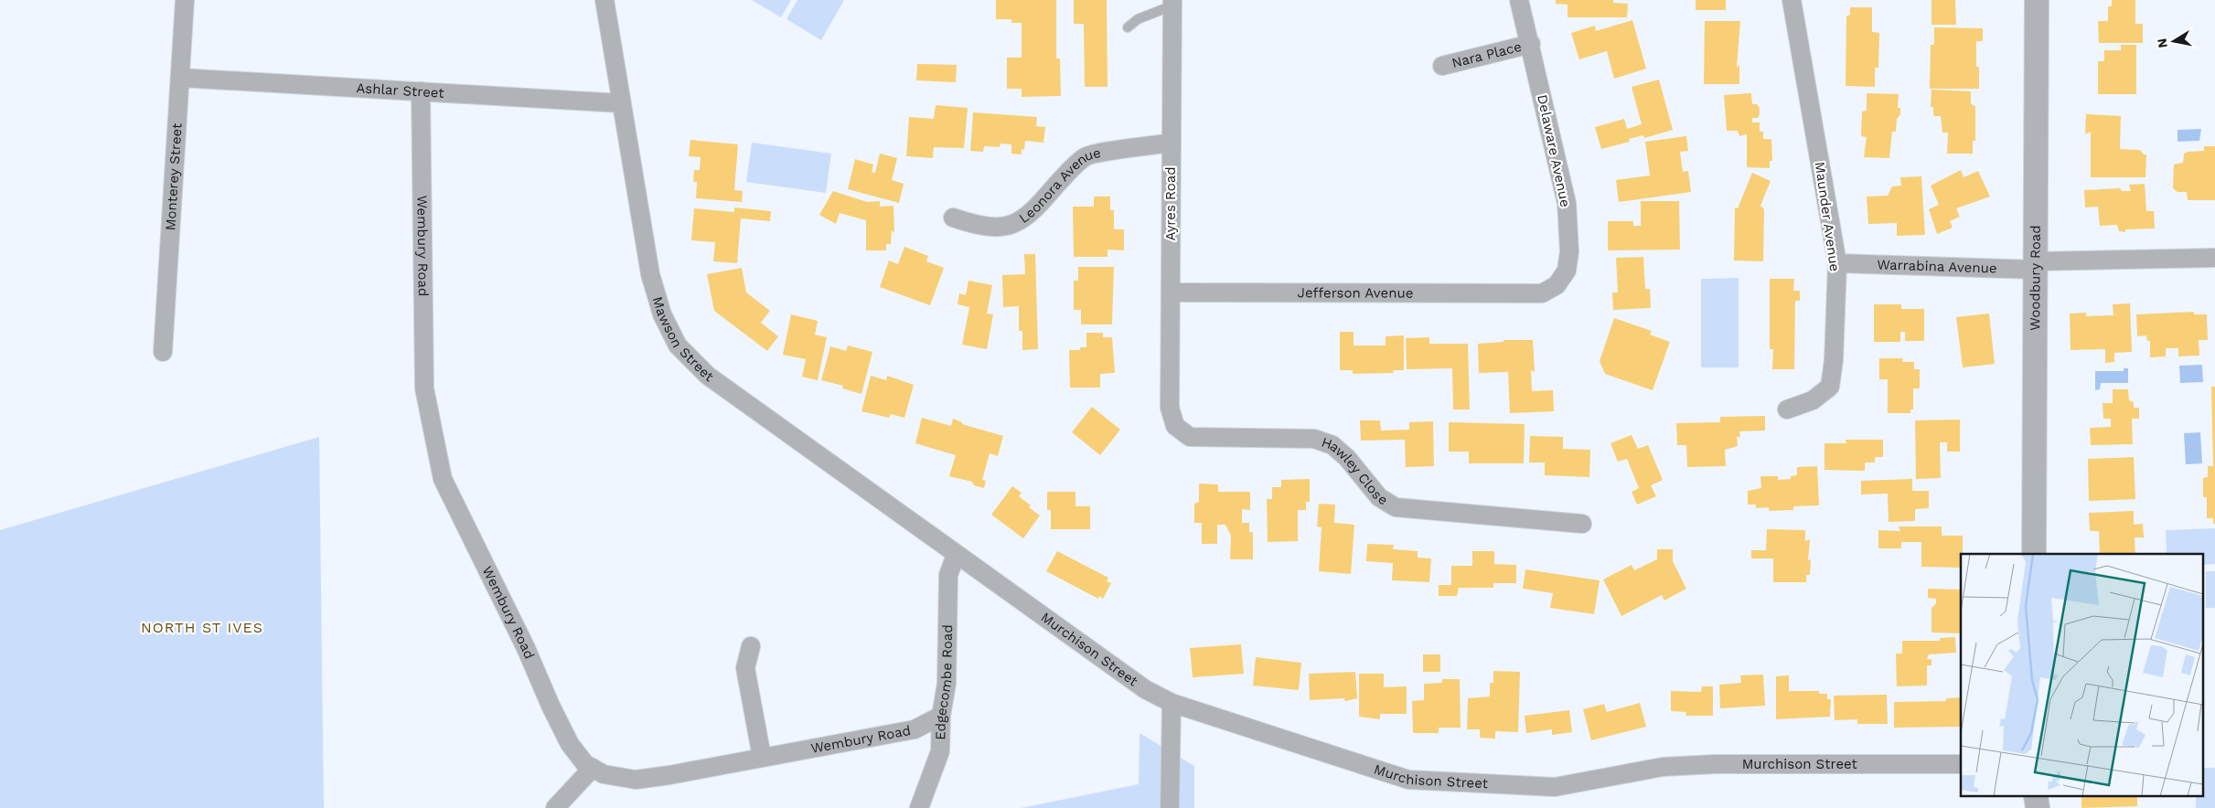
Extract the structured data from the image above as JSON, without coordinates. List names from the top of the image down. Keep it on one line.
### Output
{"streets":{"street":["Nara Place","Ashlar Street","Delaware Avenue","Monterey Street","Leonora Avenue","Ayres Road","Maunder Avenue","Wembury Road","Warrabina Avenue","Woodbury Road","Jefferson Avenue","Mawson Street","Hawley Close","Murchison Street","Edgecombe Road"]},"crossings":[["Nara Place","Delaware Avenue"],["Ashlar Street","Monterey Street"],["Ashlar Street","Wembury Road"],["Ashlar Street","Mawson Street"],["Delaware Avenue","Jefferson Avenue"],["Leonora Avenue","Ayres Road"],["Ayres Road","Jefferson Avenue"],["Ayres Road","Hawley Close"],["Maunder Avenue","Warrabina Avenue"],["Wembury Road","Edgecombe Road"],["Warrabina Avenue","Woodbury Road"],["Mawson Street","Murchison Street"],["Mawson Street","Edgecombe Road"],["Murchison Street","Edgecombe Road"]],"districts":["NORTH ST IVES"],"north":"left"}
